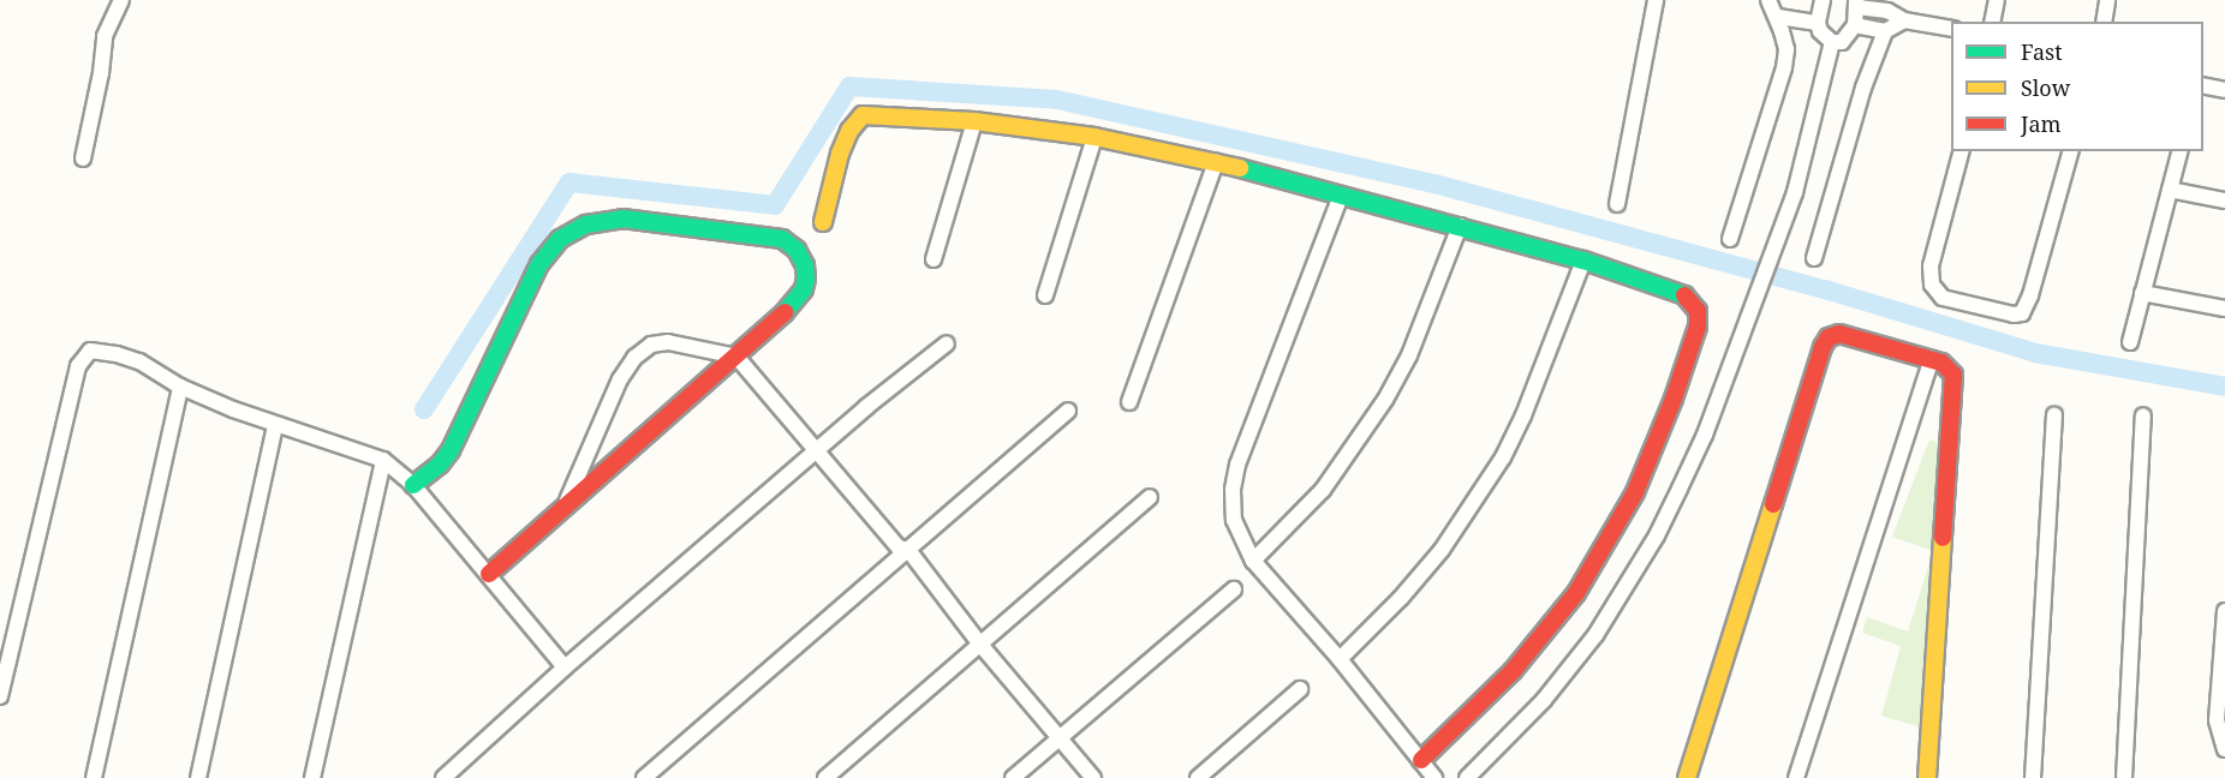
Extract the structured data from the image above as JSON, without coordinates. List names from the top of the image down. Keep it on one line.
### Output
{"legend":["Fast","Slow","Jam"]}
